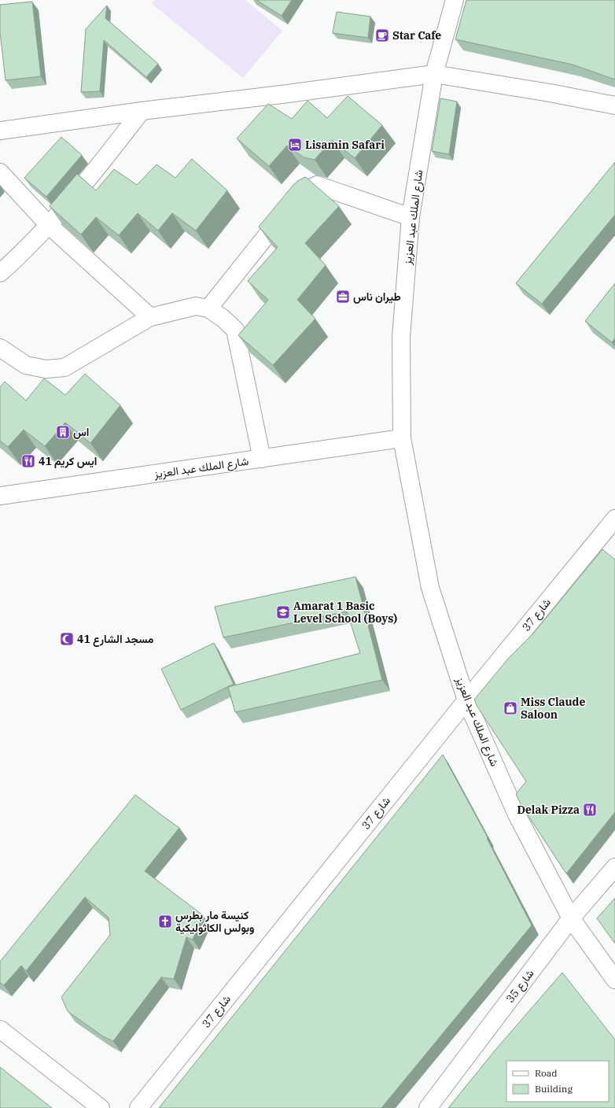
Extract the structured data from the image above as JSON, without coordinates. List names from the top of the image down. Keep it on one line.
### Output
{"streets":{"street":["شارع الملك عبد العزيز","شارع 37","شارع 35"]},"crossings":[["شارع الملك عبد العزيز","شارع 37"],["شارع الملك عبد العزيز","شارع 35"]],"places":{"cafe":["Star Cafe"],"hotel":["Lisamin Safari"],"office":["طيران ناس"],"building":["اس"],"restaurant":["41 ايس كريم","Delak Pizza"],"school or university":["Amarat 1 Basic Level School (Boys)"],"mosque":["مسجد الشارع 41"],"shop":["Miss Claude Saloon"],"church":["كنيسة مار بطرس وبولس الكاثوليكية"]},"legend":["Road","Building"]}
